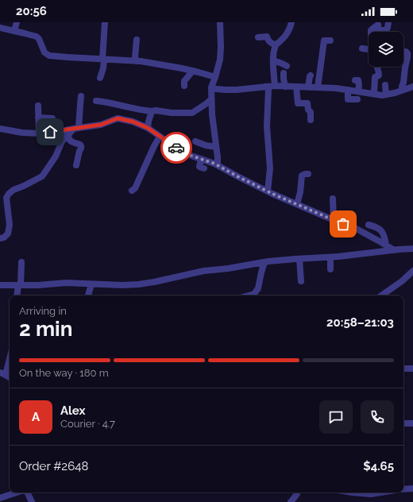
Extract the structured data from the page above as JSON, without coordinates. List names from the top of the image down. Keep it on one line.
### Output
{"page":{"status":"20:56","heading":["2 min","Arriving in","20:58–21:03"],"panel":["Alex","Courier · 4.7","Order #2648","$4.65"],"bar":"On the way · 180 m","round":"A"}}
